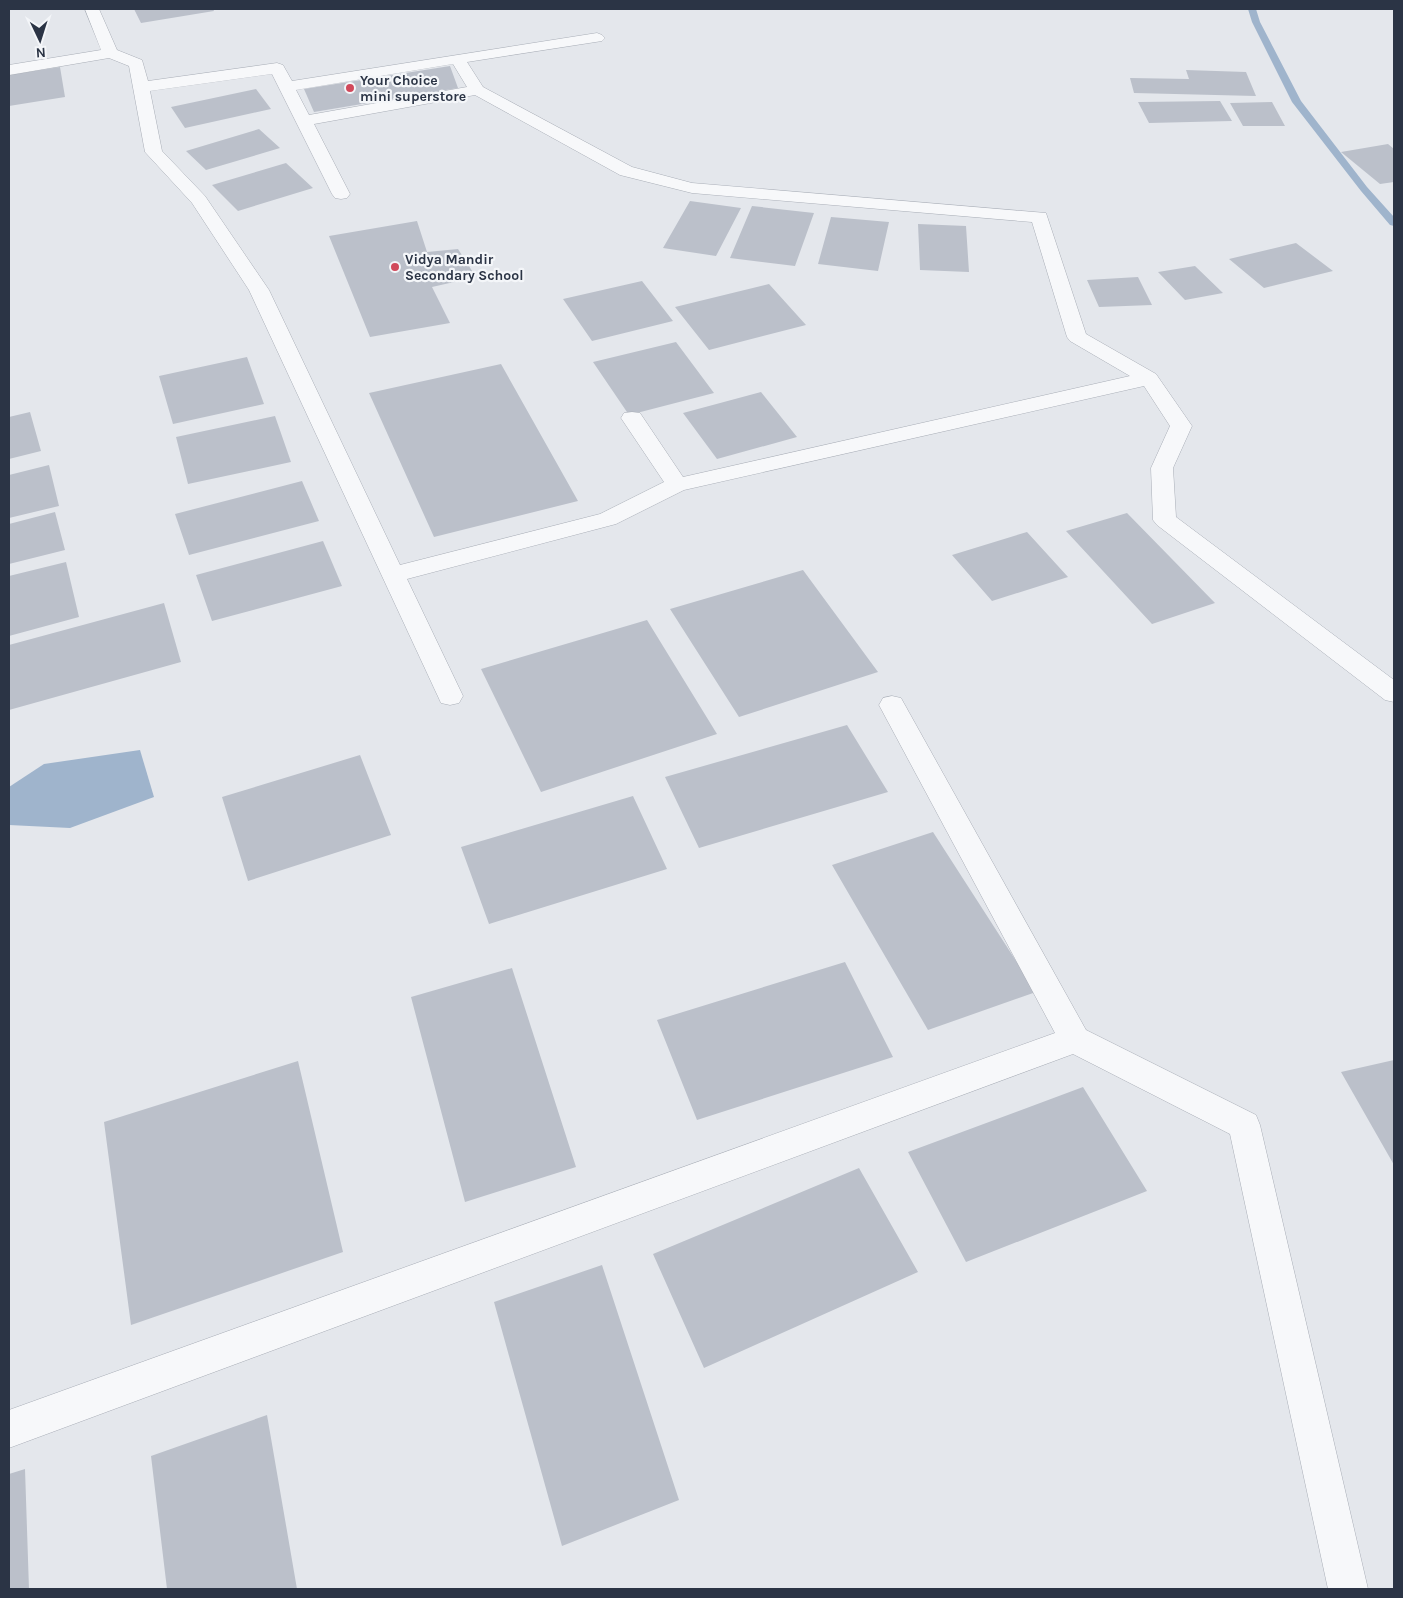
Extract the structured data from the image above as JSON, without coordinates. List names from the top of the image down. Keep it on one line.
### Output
{"places":["Your Choice mini superstore","Vidya Mandir Secondary School"],"north":"bottom"}
